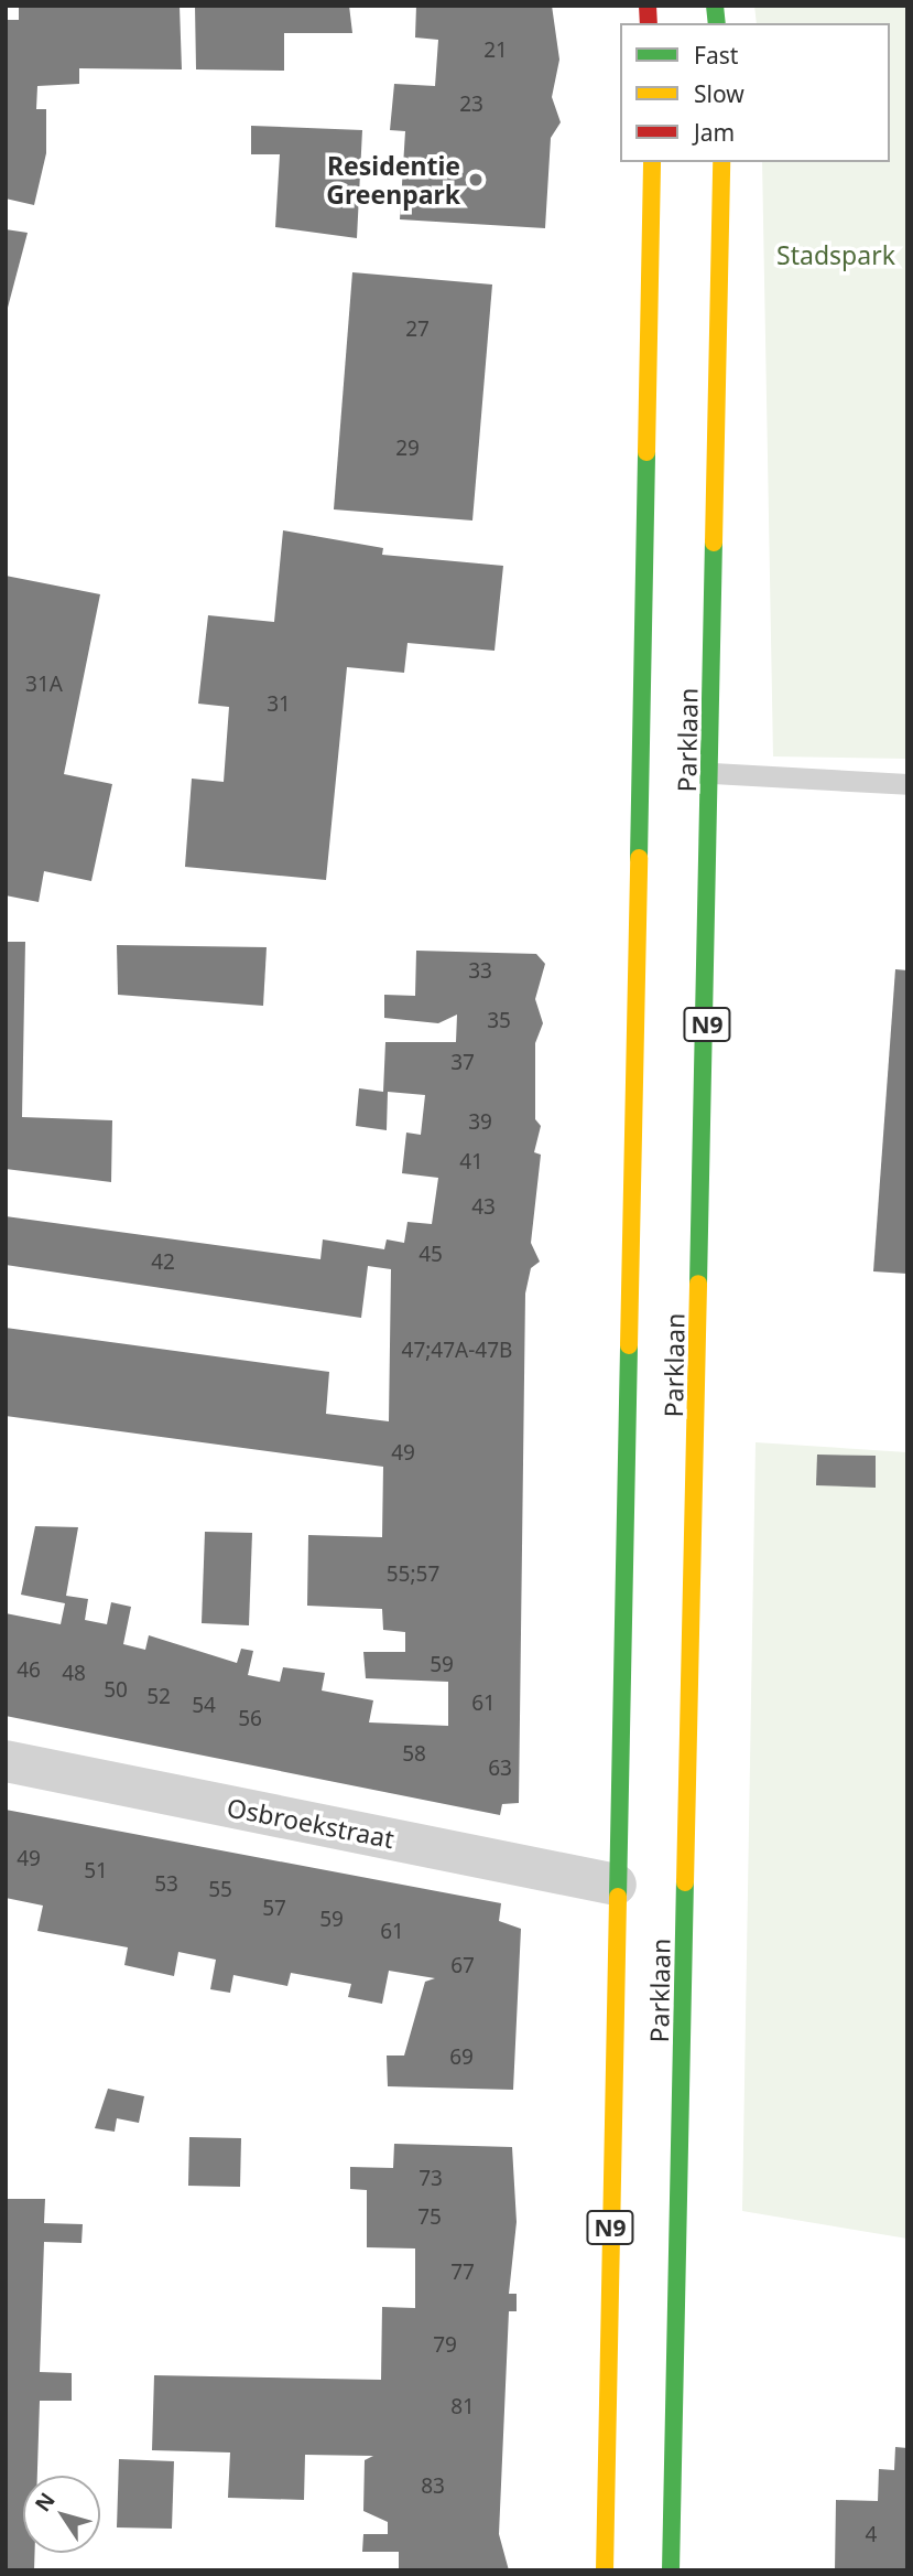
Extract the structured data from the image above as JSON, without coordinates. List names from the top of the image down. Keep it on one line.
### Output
{"streets":{"main road":["Parklaan","N9"],"street":["Osbroekstraat"]},"crossings":[["Parklaan","Osbroekstraat"]],"parks":["Stadspark"],"places":["Residentie Greenpark"],"house_numbers":["21","23","27","29","31A","31","33","35","37","39","41","43","45","42","47;47A-47B","49","55;57","59","46","48","50","52","61","54","56","58","63","49","51","53","55","57","59","61","67","69","73","75","77","79","81","83","4"],"legend":["Fast","Slow","Jam"],"north":"top left"}
